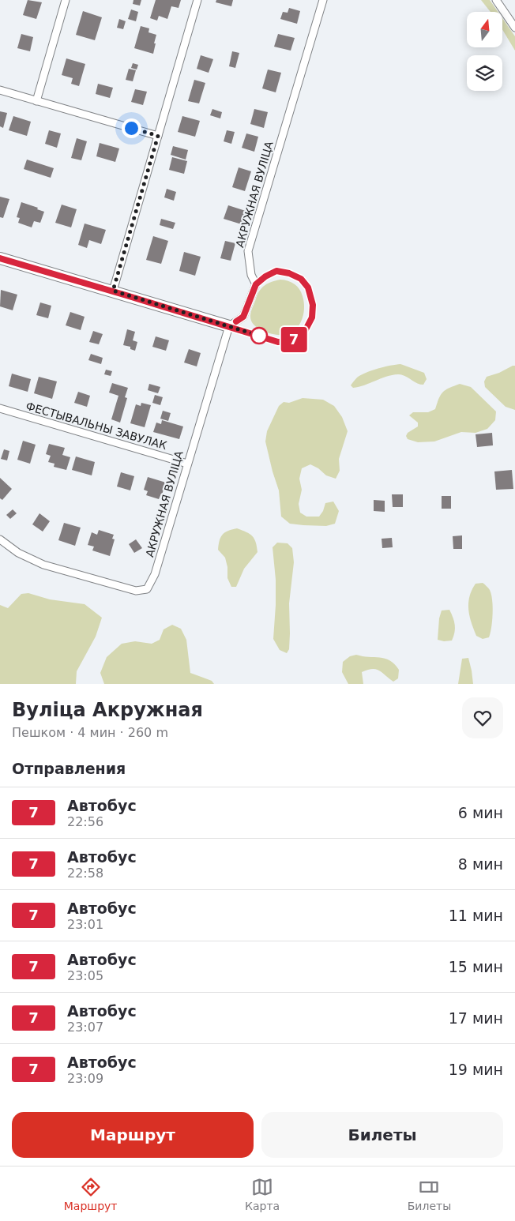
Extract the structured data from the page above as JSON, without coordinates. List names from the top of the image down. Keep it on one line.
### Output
{"streets":{"street":["АКРУЖНАЯ ВУЛІЦА","ФЕСТЫВАЛЬНЫ ЗАВУЛАК"]},"crossings":[["АКРУЖНАЯ ВУЛІЦА","ФЕСТЫВАЛЬНЫ ЗАВУЛАК"]],"lines":["bus line 7"],"north":"top","page":{"on_map":"7","heading":[["Вуліца Акружная","Пешком · 4 мин · 260 m"],"Отправления"],"list":[{"mark":"7","name":"Автобус","note":"22:56","value":"6 мин"},{"mark":"7","name":"Автобус","note":"22:58","value":"8 мин"},{"mark":"7","name":"Автобус","note":"23:01","value":"11 мин"},{"mark":"7","name":"Автобус","note":"23:05","value":"15 мин"},{"mark":"7","name":"Автобус","note":"23:07","value":"17 мин"},{"mark":"7","name":"Автобус","note":"23:09","value":"19 мин"}],"buttons":["Маршрут","Билеты"],"tabs":["Маршрут","Карта","Билеты"]}}
